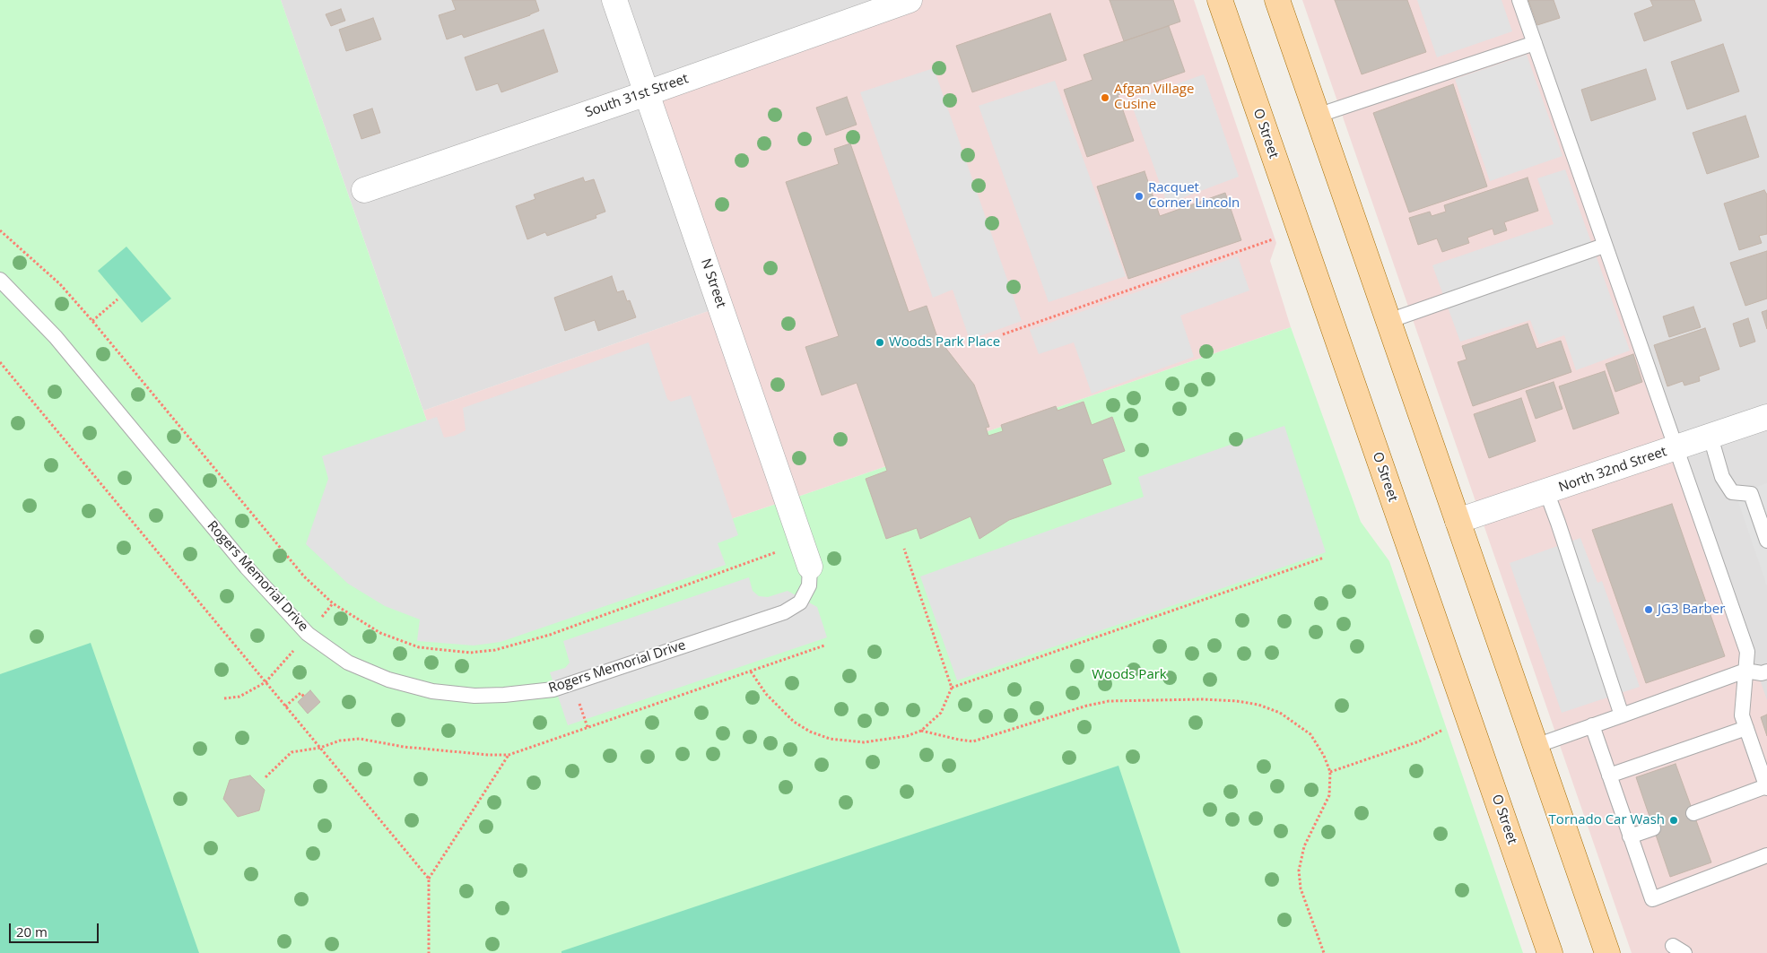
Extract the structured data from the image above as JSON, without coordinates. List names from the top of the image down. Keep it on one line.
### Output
{"streets":{"main road":["O Street"],"street":["South 31st Street","N Street","North 32nd Street"],"lane":["Rogers Memorial Drive"]},"crossings":[["South 31st Street","N Street"],["N Street","Rogers Memorial Drive"]],"parks":["Woods Park"],"places":["Afgan Village Cusine","Racquet Corner Lincoln","Woods Park Place","JG3 Barber","Tornado Car Wash"],"scale_bar":"20 m"}
